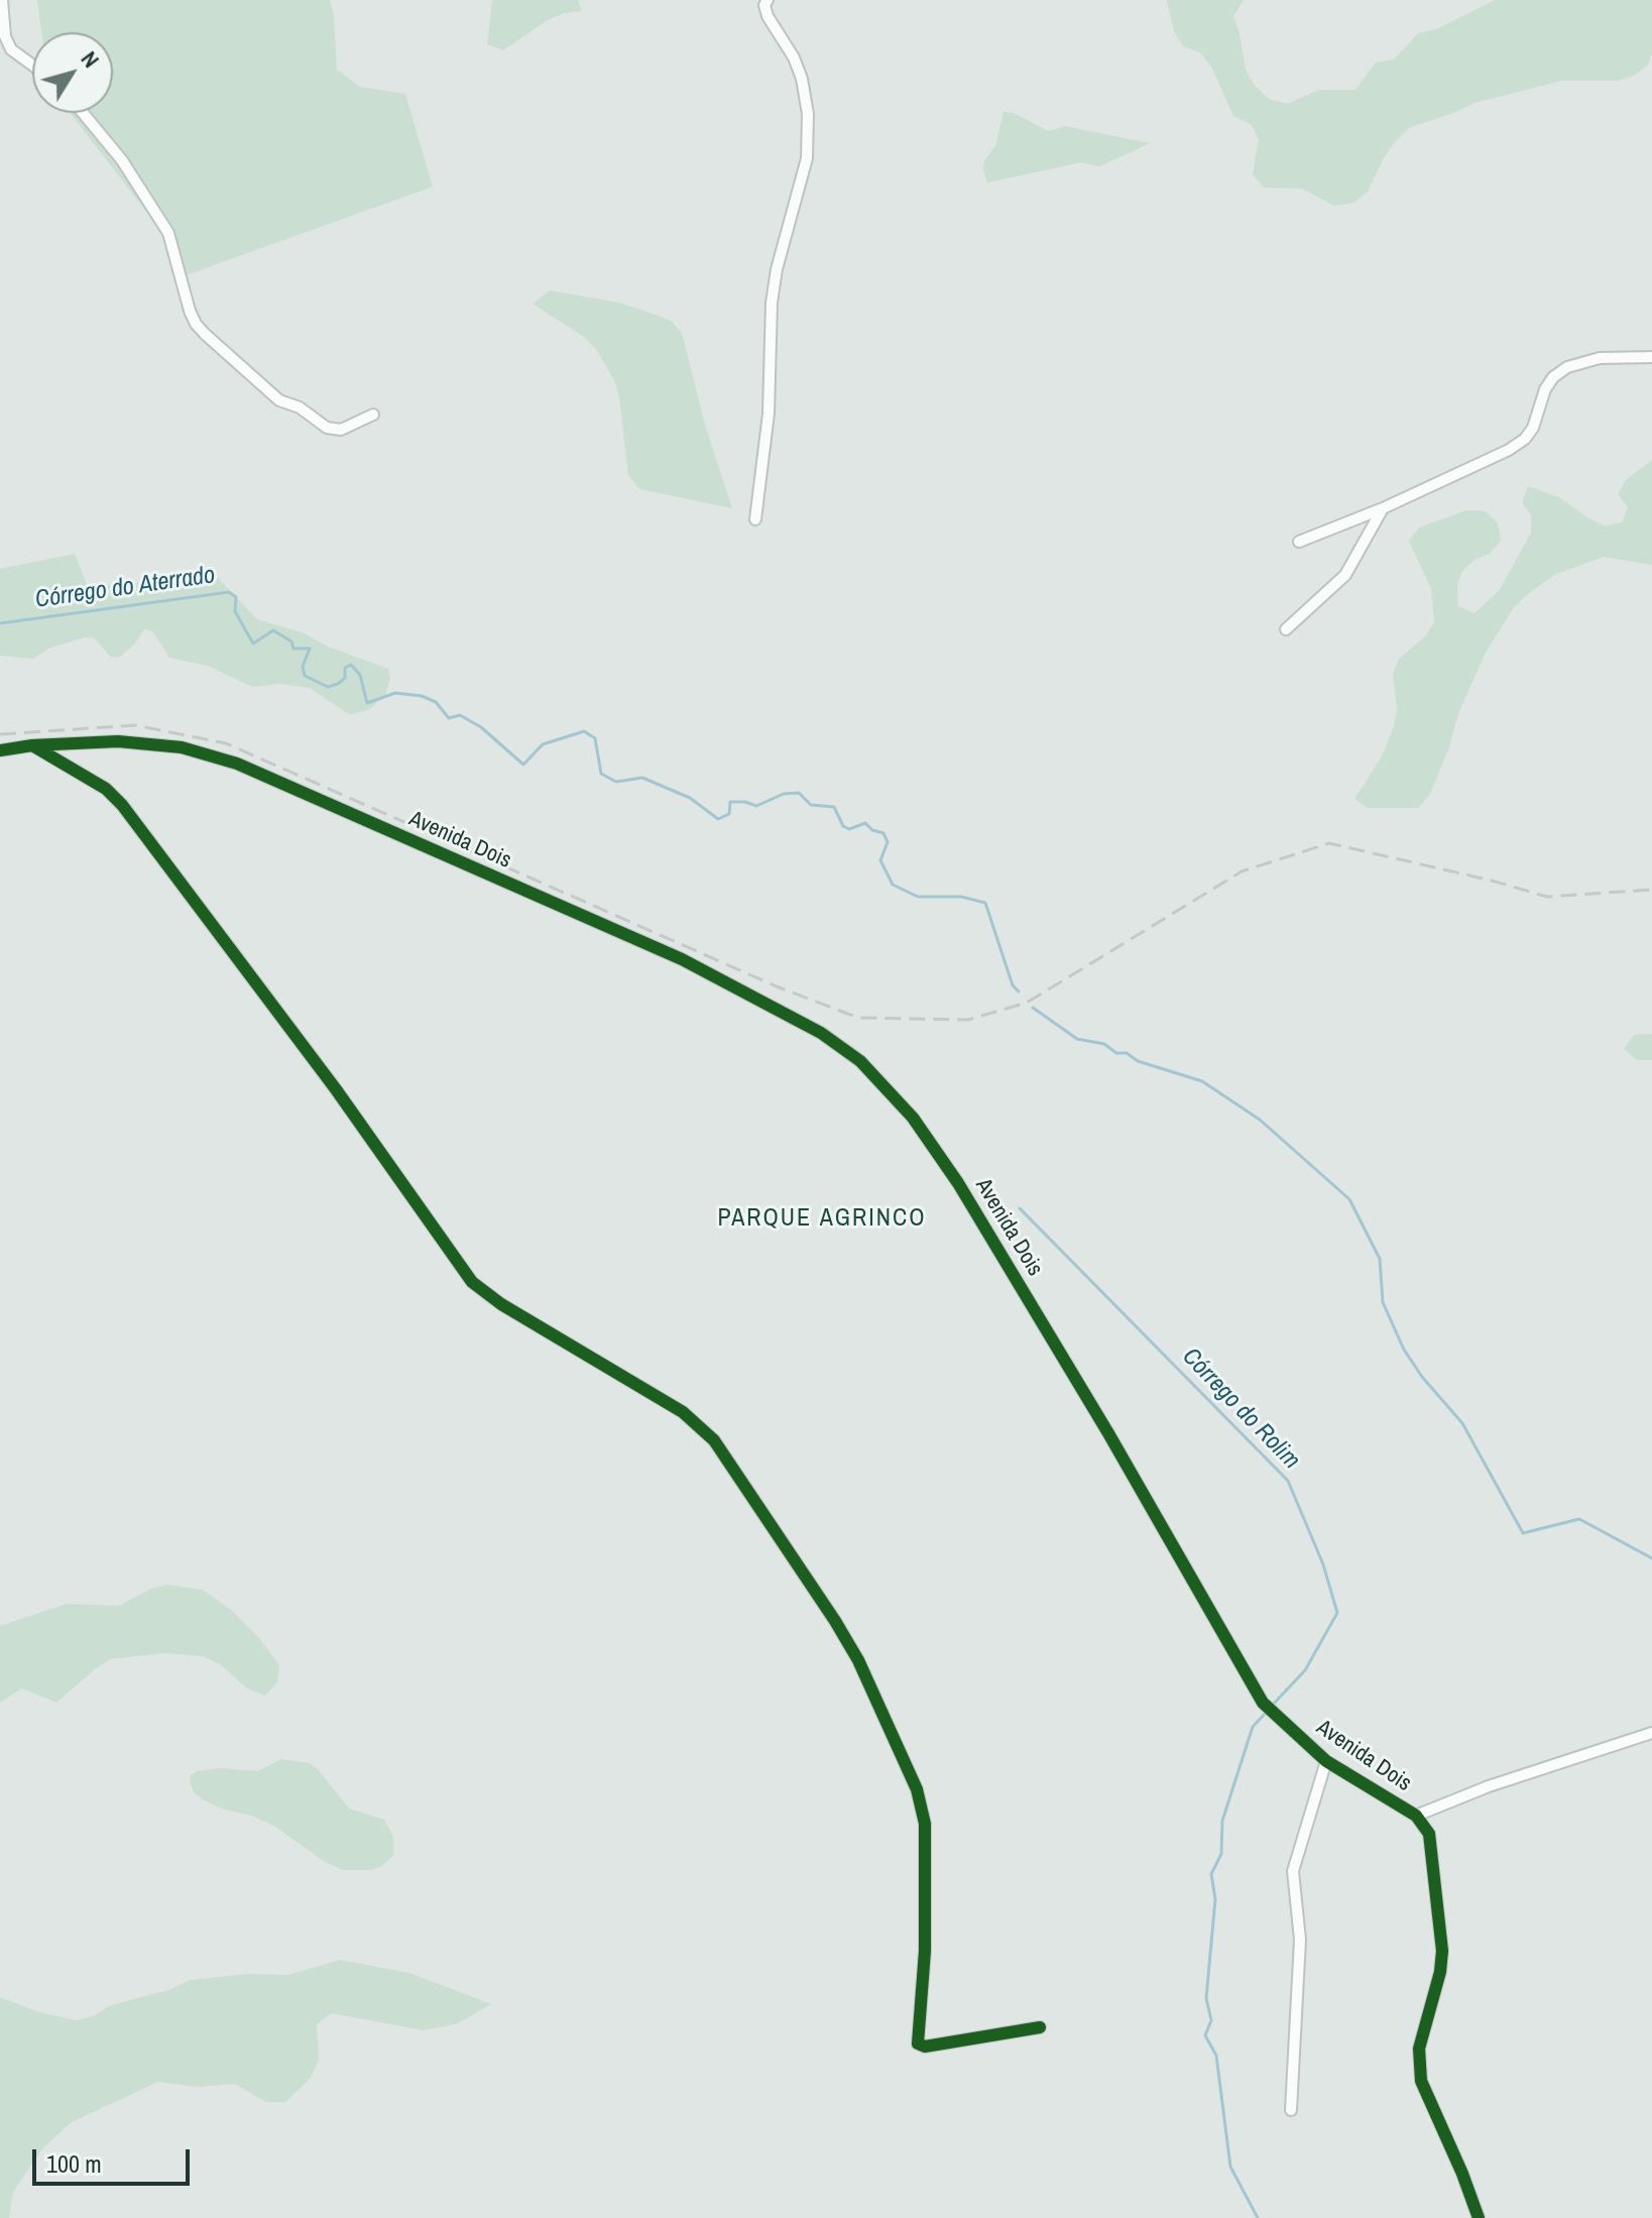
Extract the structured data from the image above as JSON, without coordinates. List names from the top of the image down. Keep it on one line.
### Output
{"streets":{"street":["Avenida Dois"]},"districts":["PARQUE AGRINCO"],"water":["Córrego do Aterrado","Córrego do Rolim"],"scale_bar":"100 m","north":"top right"}
